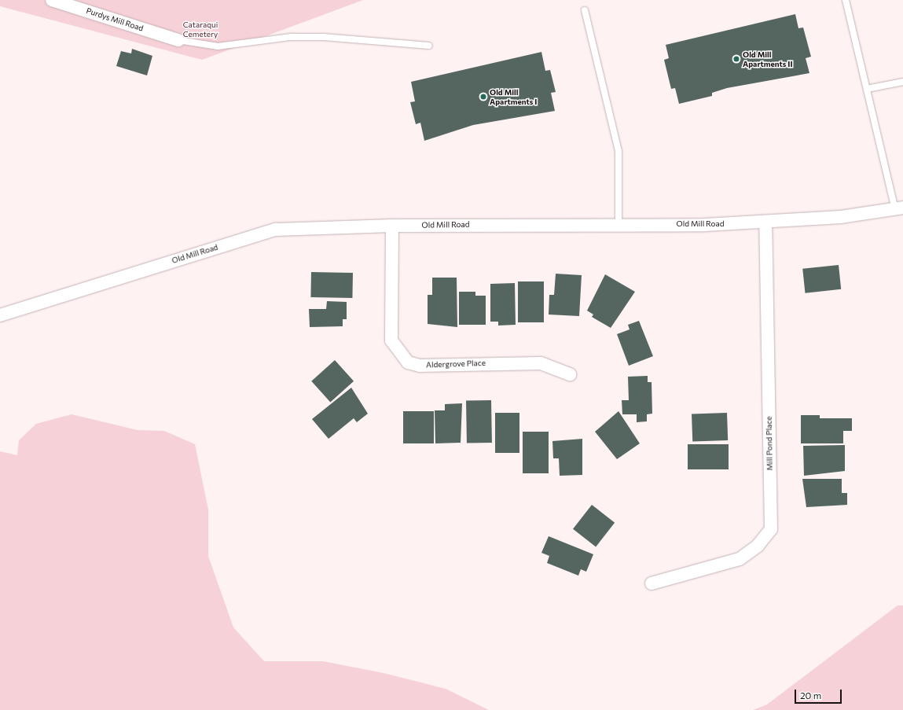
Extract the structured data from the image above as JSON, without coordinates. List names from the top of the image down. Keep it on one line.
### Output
{"streets":{"street":["Purdys Mill Road","Old Mill Road","Aldergrove Place","Mill Pond Place"]},"crossings":[["Old Mill Road","Aldergrove Place"],["Old Mill Road","Mill Pond Place"]],"parks":["Cataraqui Cemetery"],"places":["Old Mill Apartments II","Old Mill Apartments I"],"scale_bar":"20 m"}
